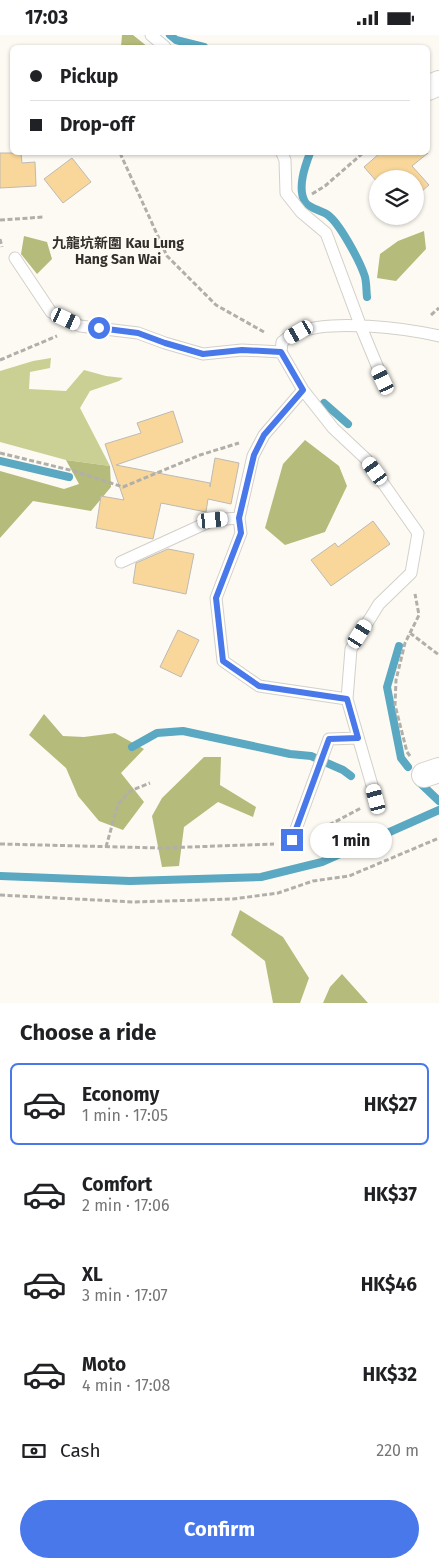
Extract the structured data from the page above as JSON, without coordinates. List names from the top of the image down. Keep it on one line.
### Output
{"districts":["九龍坑新圍 Kau Lung Hang San Wai"],"page":{"status":"17:03","banner":["Pickup","Drop-off"],"bubble":"1 min","heading":"Choose a ride","list":[{"name":"Economy","note":"1 min · 17:05","value":"HK$27"},{"name":"Comfort","note":"2 min · 17:06","value":"HK$37"},{"name":"XL","note":"3 min · 17:07","value":"HK$46"},{"name":"Moto","note":"4 min · 17:08","value":"HK$32"}],"pay":["Cash","220 m"],"buttons":"Confirm"}}
